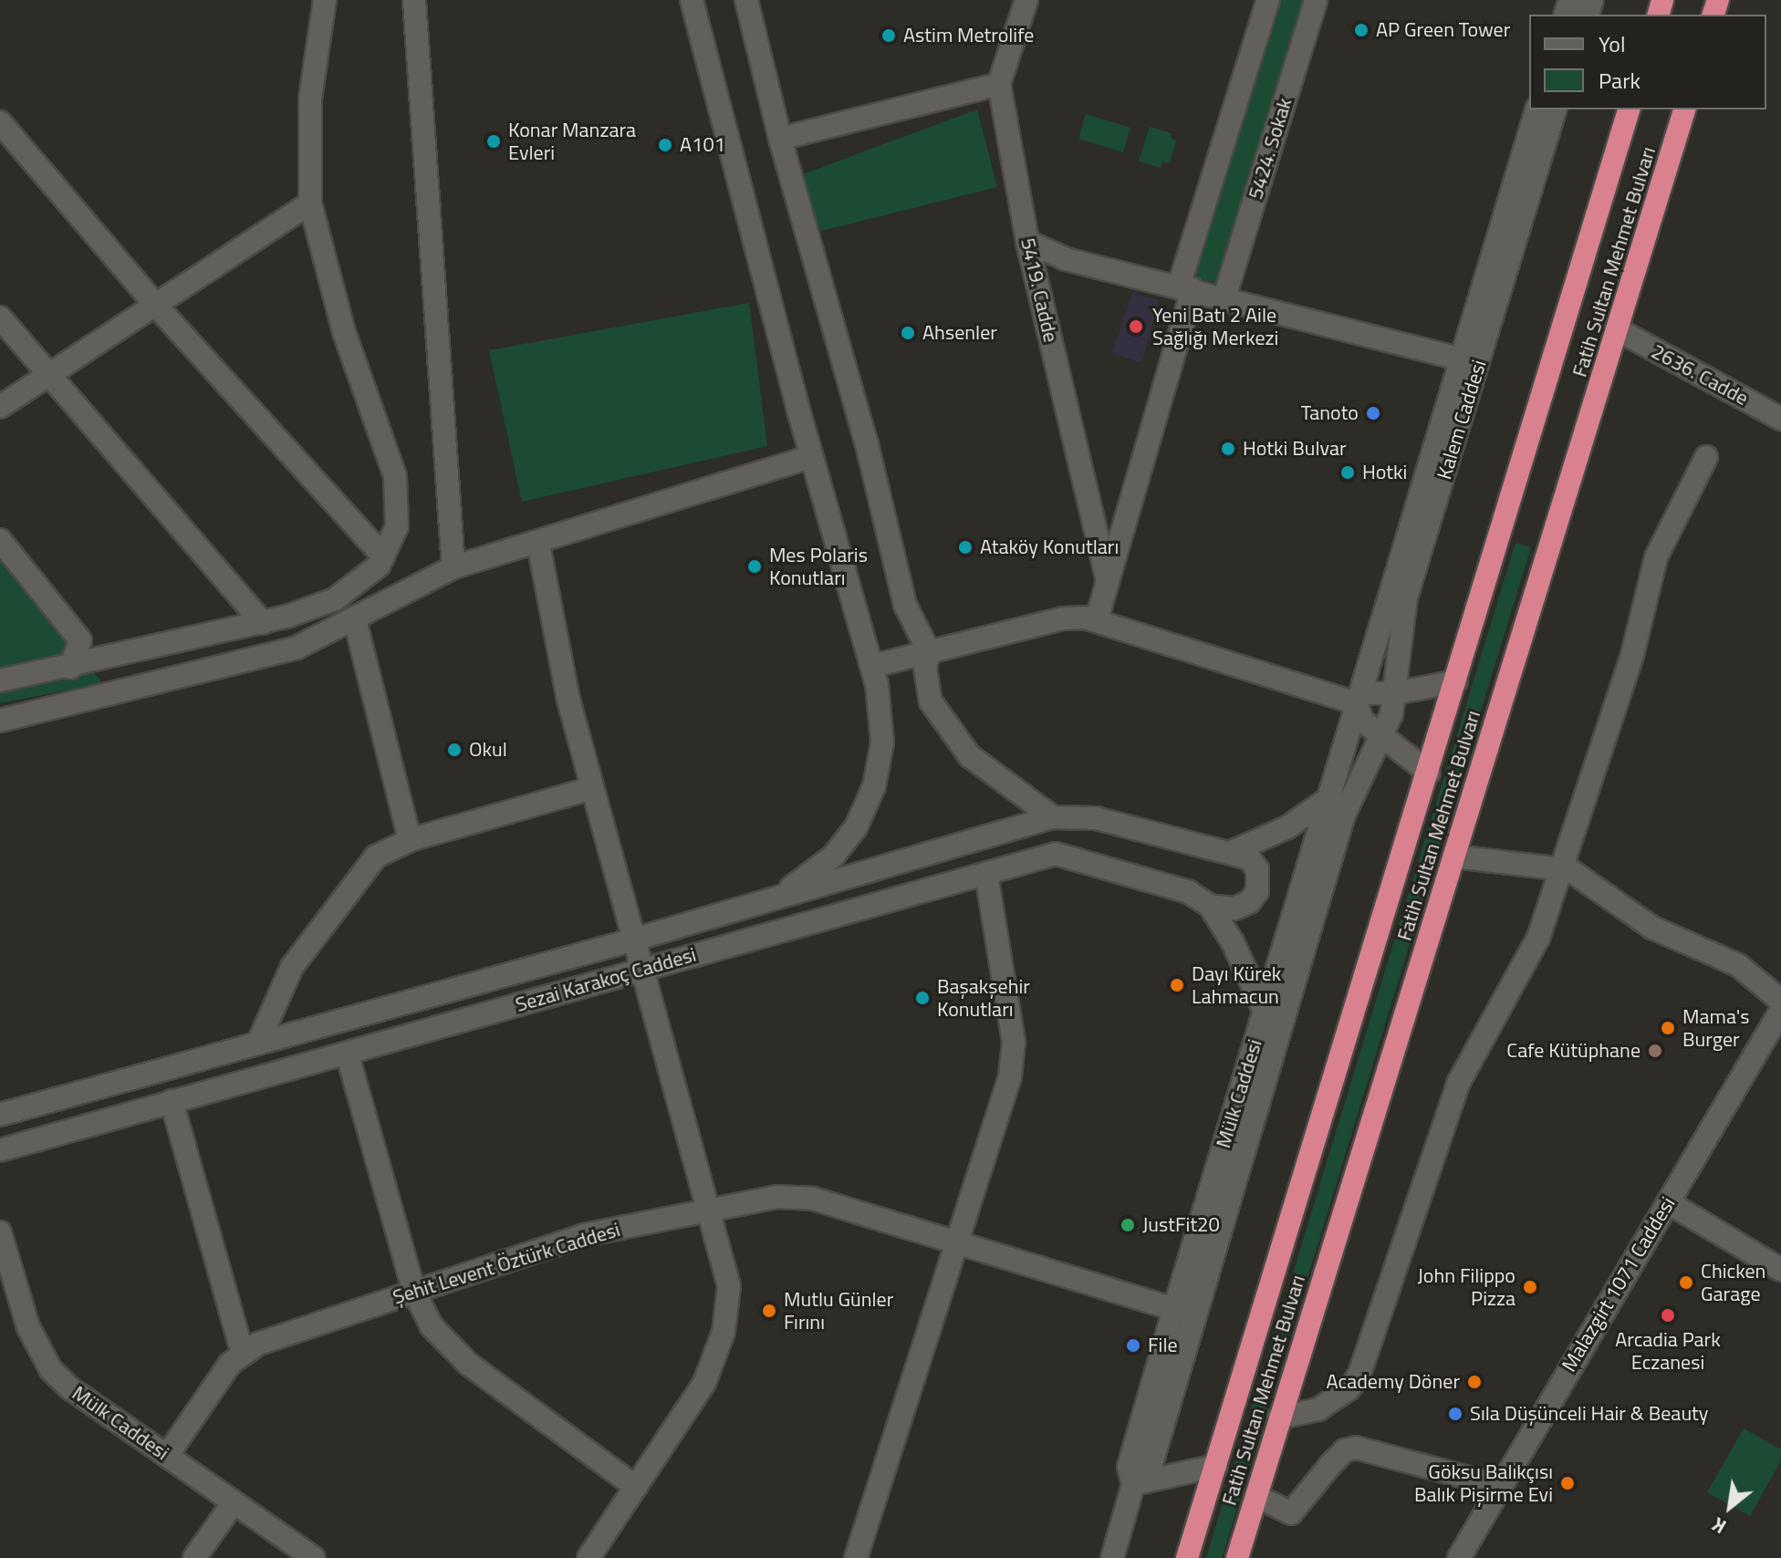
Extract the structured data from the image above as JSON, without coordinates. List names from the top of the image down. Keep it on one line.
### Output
{"streets":{"highway":["Fatih Sultan Mehmet Bulvarı"],"street":["5424. Sokak","5419. Cadde","2636. Cadde","Kalem Caddesi","Sezai Karakoç Caddesi","Mülk Caddesi","Şehit Levent Öztürk Caddesi","Malazgirt 1071 Caddesi"]},"crossings":[["Fatih Sultan Mehmet Bulvarı","2636. Cadde"],["Kalem Caddesi","Mülk Caddesi"],["Sezai Karakoç Caddesi","Mülk Caddesi"],["Mülk Caddesi","Şehit Levent Öztürk Caddesi"]],"places":["AP Green Tower","Astim Metrolife","Konar Manzara Evleri","A101","Yeni Batı 2 Aile Sağlığı Merkezi","Ahsenler","Tanoto","Hotki Bulvar","Hotki","Ataköy Konutları","Mes Polaris Konutları","Okul","Dayı Kürek Lahmacun","Başakşehir Konutları","Mama's Burger","Cafe Kütüphane","JustFit20","Chicken Garage","John Filippo Pizza","Mutlu Günler Fırını","Arcadia Park Eczanesi","File","Academy Döner","Sıla Düşünceli Hair & Beauty","Göksu Balıkçısı Balık Pişirme Evi"],"legend":["Yol","Park"],"north":"bottom left"}
